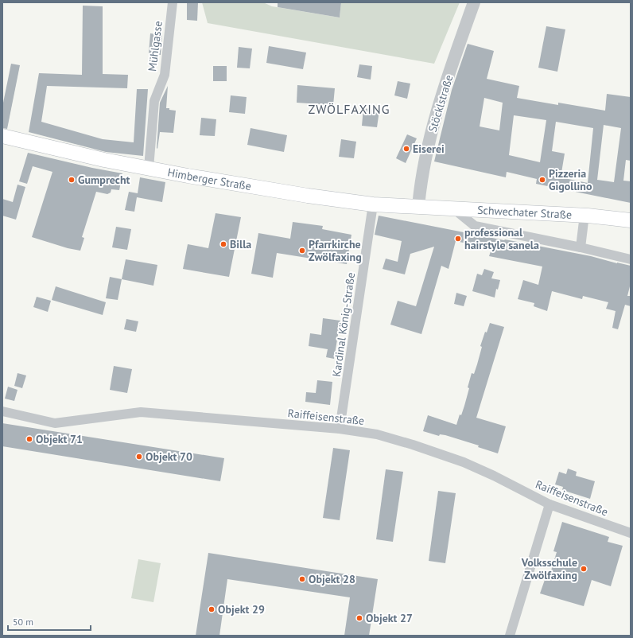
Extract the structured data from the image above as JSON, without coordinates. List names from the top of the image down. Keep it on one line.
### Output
{"streets":{"main road":["Himberger Straße","Schwechater Straße"],"street":["Mühlgasse","Stöcklstraße","Kardinal König-Straße","Raiffeisenstraße"]},"crossings":[["Mühlgasse","Himberger Straße"],["Stöcklstraße","Himberger Straße"],["Stöcklstraße","Schwechater Straße"],["Himberger Straße","Schwechater Straße"],["Himberger Straße","Kardinal König-Straße"],["Kardinal König-Straße","Raiffeisenstraße"]],"districts":["ZWÖLFAXING"],"places":["Eiserei","Gumprecht","Pizzeria Gigollino","professional hairstyle sanela","Billa","Pfarrkirche Zwölfaxing","Objekt 71","Objekt 70","Volksschule Zwölfaxing","Objekt 28","Objekt 29","Objekt 27"],"scale_bar":"50 m"}
